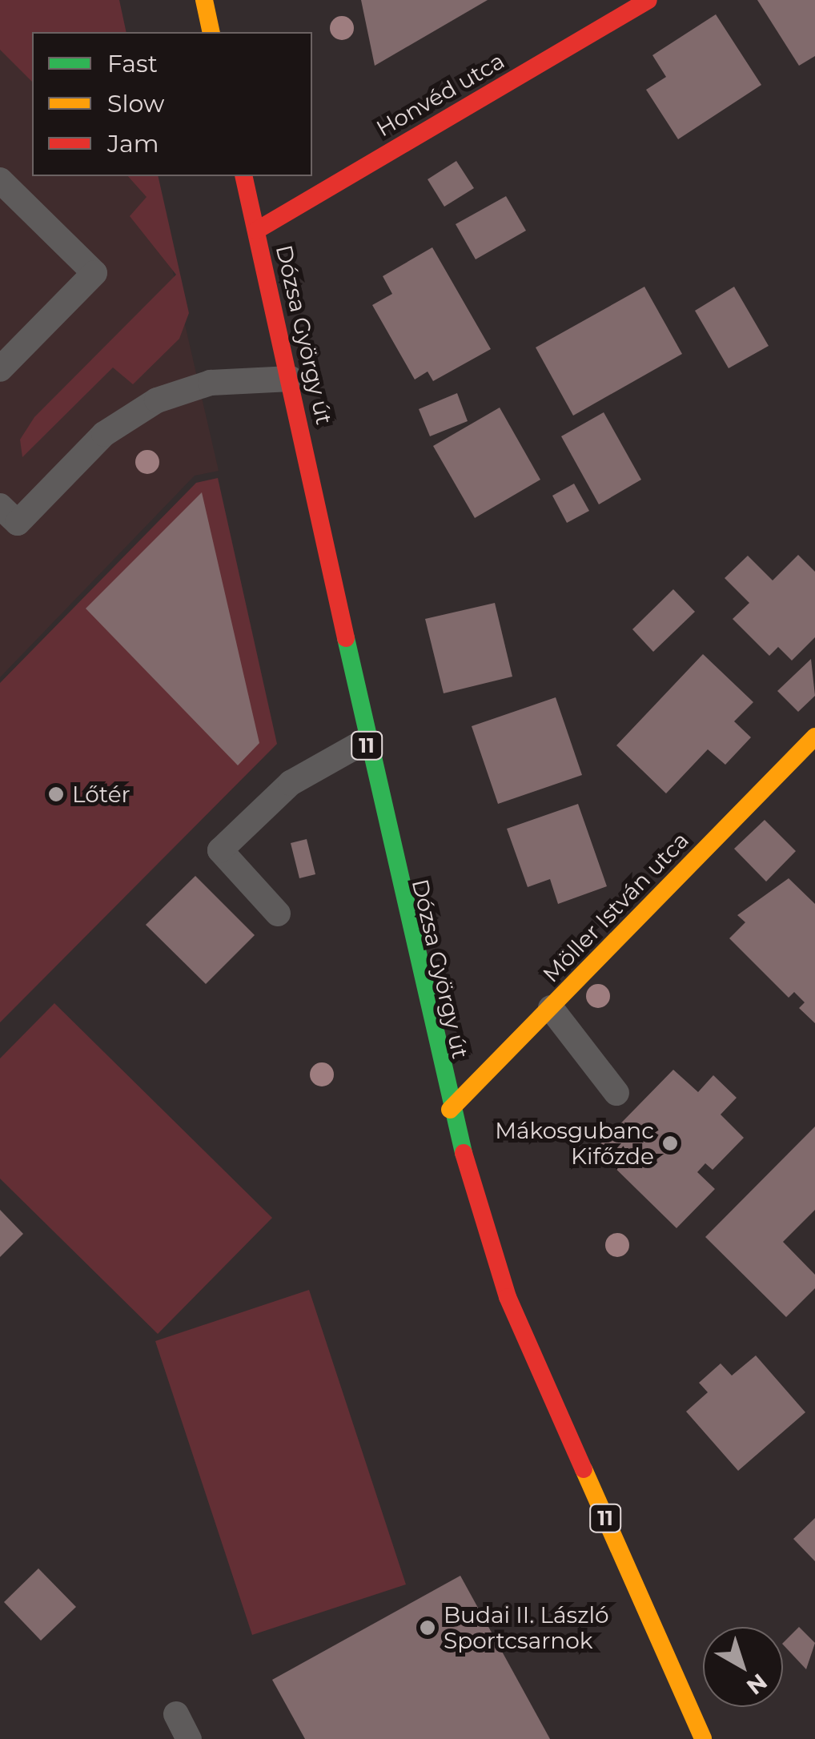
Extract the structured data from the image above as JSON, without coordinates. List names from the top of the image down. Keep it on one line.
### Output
{"streets":{"main road":["Honvéd utca","Dózsa György út","11","Möller István utca"]},"crossings":[["Honvéd utca","Dózsa György út"],["Dózsa György út","Möller István utca"]],"places":["Lőtér","Mákosgubanc Kifőzde","Budai II. László Sportcsarnok"],"legend":["Fast","Slow","Jam"],"north":"bottom right"}
